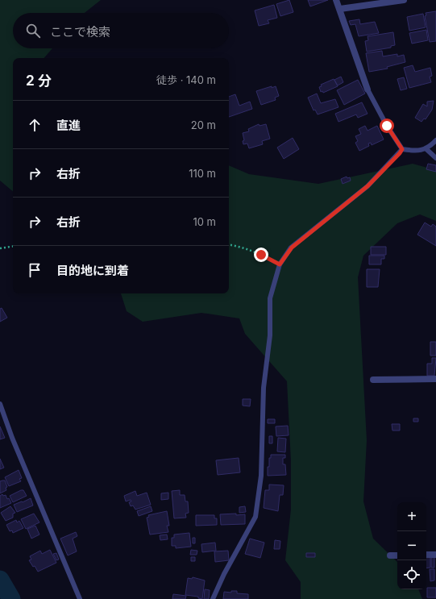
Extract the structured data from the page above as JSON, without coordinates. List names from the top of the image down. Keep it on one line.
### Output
{"page":{"search":"ここで検索","heading":["2 分","徒歩 · 140 m"],"list":[["直進","20 m"],["右折","110 m"],["右折","10 m"],"目的地に到着"],"map_buttons":["+","−"]}}
